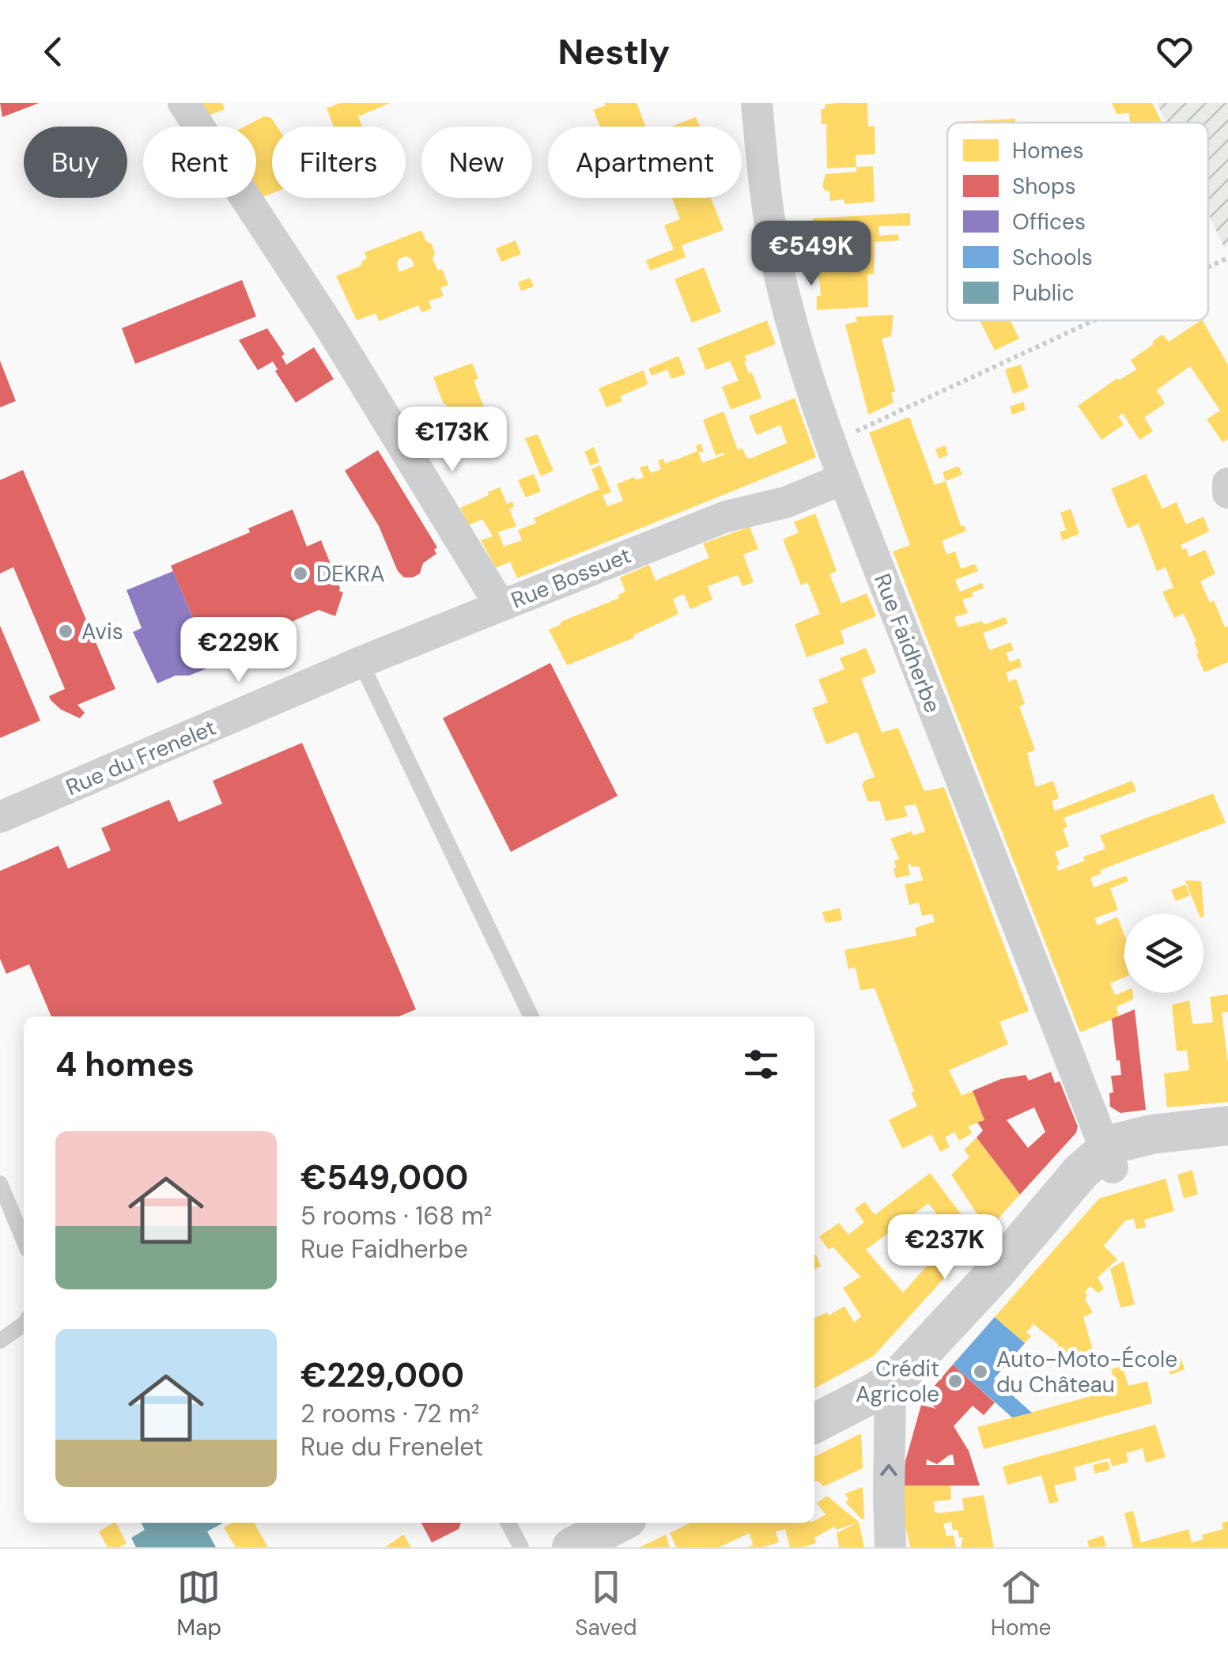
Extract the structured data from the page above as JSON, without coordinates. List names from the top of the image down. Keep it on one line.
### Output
{"streets":{"street":["Rue Bossuet","Rue Faidherbe","Rue du Frenelet"]},"crossings":[["Rue Bossuet","Rue Faidherbe"],["Rue Bossuet","Rue du Frenelet"]],"places":["DEKRA","Avis","Auto-Moto-École du Château","Crédit Agricole"],"legend":["Homes","Shops","Offices","Schools","Public"],"page":{"header":"Nestly","chip":["Buy","Rent","Filters","New","Apartment"],"price":["€549K","€173K","€229K","€237K"],"heading":"4 homes","list":[{"name":"€549,000","note":"5 rooms · 168 m² · Rue Faidherbe"},{"name":"€229,000","note":"2 rooms · 72 m² · Rue du Frenelet"}],"tabs":["Map","Saved","Home"]}}
